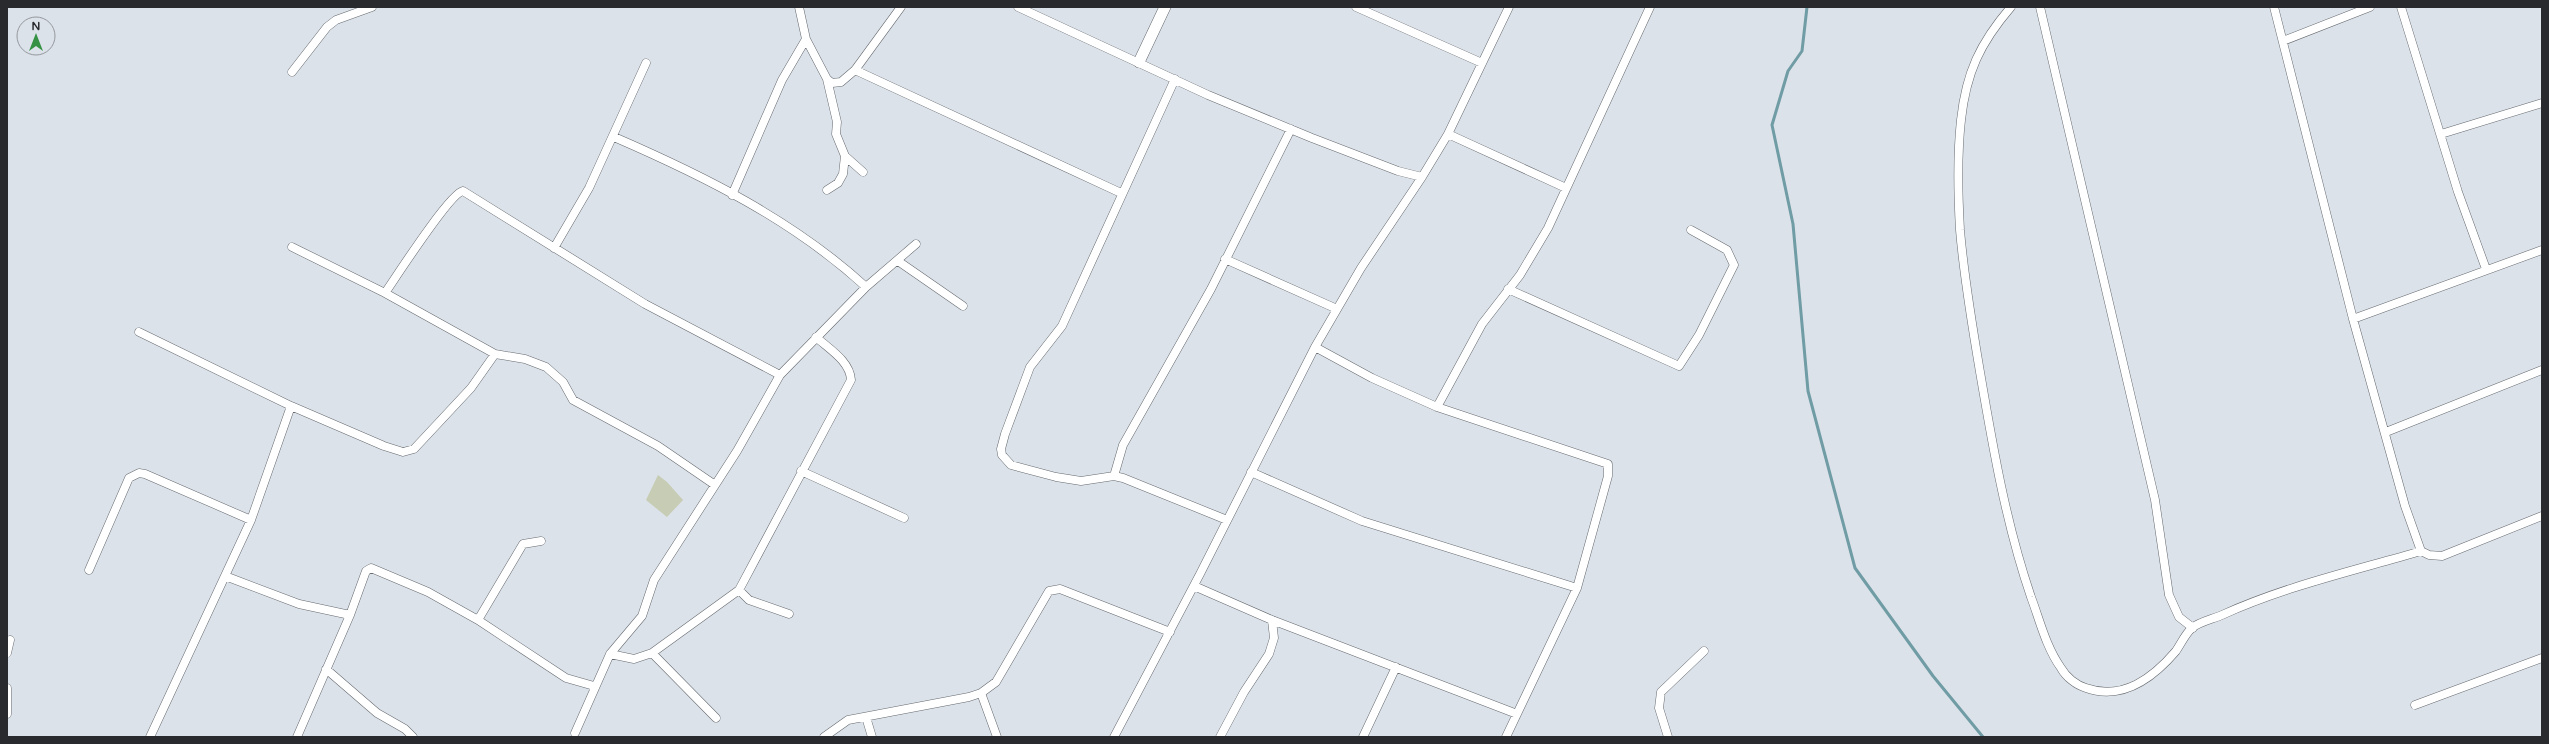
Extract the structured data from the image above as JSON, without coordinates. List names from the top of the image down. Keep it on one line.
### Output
{"north":"top"}
